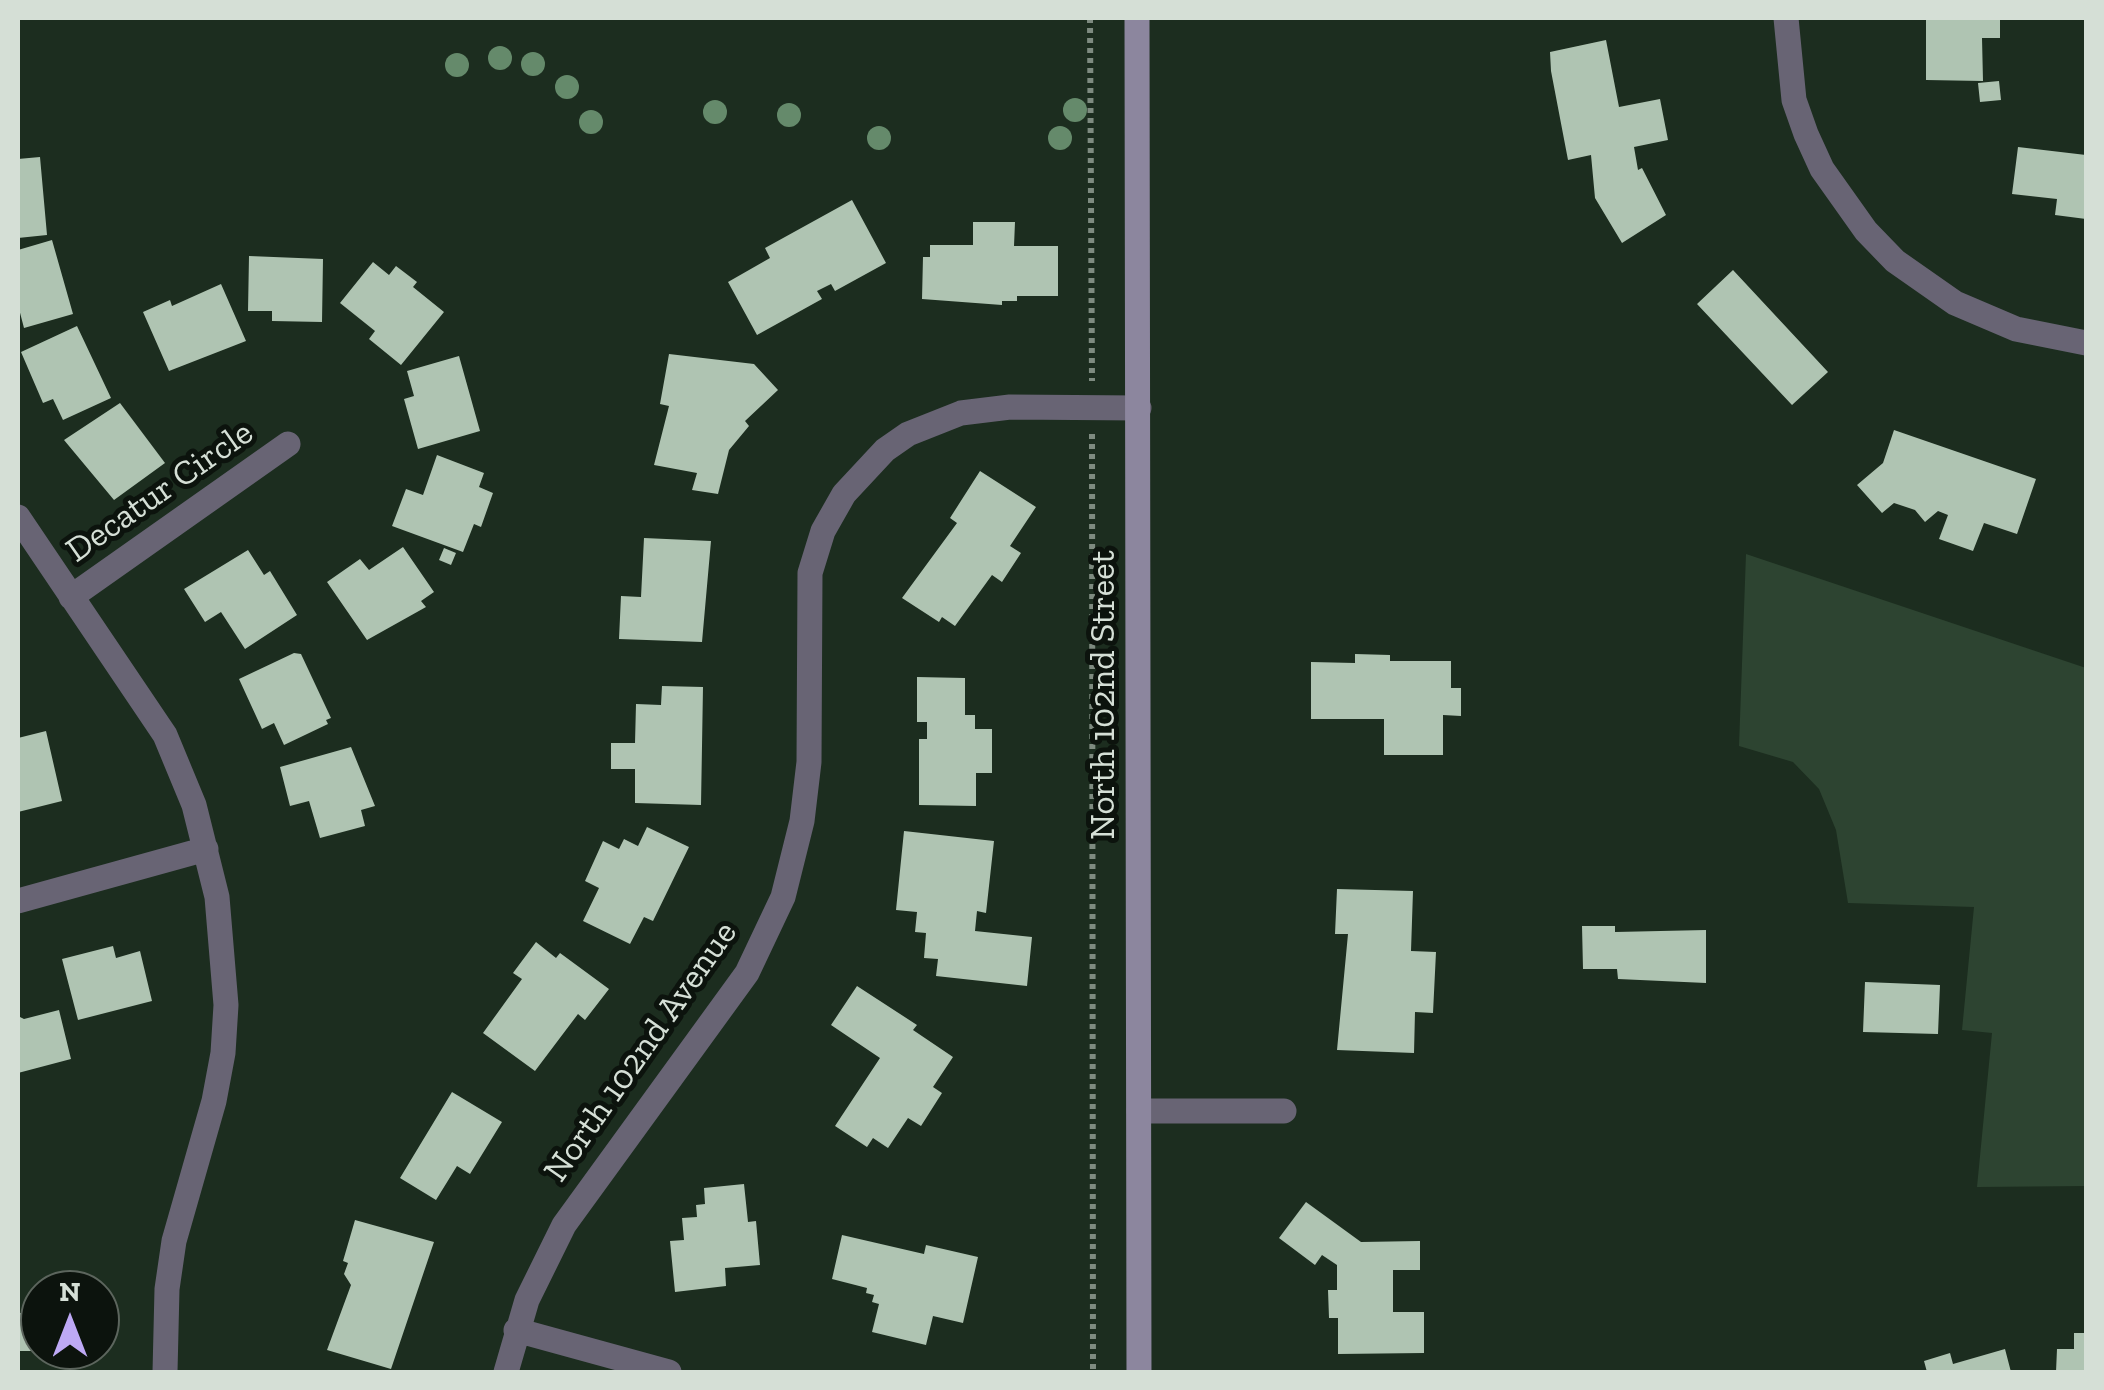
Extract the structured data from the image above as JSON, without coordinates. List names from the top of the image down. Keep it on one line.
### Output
{"streets":{"main road":["North 102nd Street"],"street":["Decatur Circle","North 102nd Avenue"]},"crossings":[["North 102nd Street","North 102nd Avenue"]],"north":"top"}
